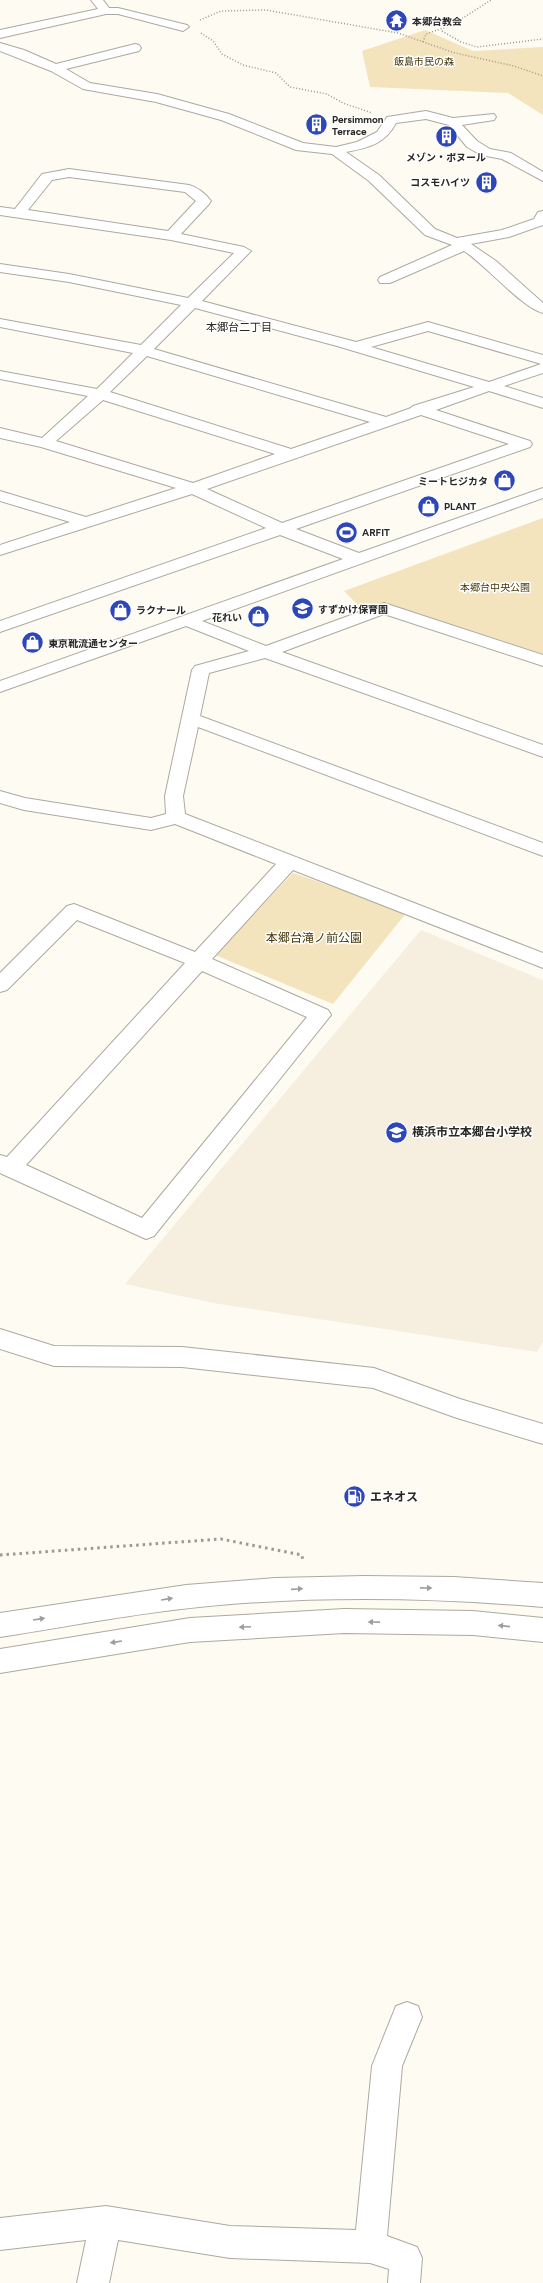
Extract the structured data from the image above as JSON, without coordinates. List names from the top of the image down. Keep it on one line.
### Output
{"districts":["本郷台二丁目"],"parks":["飯島市民の森","本郷台中央公園","本郷台滝ノ前公園"],"places":{"temple":["本郷台教会"],"building":["Persimmon Terrace","メゾン・ポヌール","コスモハイツ"],"shop":["ミートヒジカタ","PLANT","ラクナール","花れい","東京靴流通センター"],"sports":["ARFIT"],"school or university":["すずかけ保育園","横浜市立本郷台小学校"],"fuel station":["エネオス"]}}
